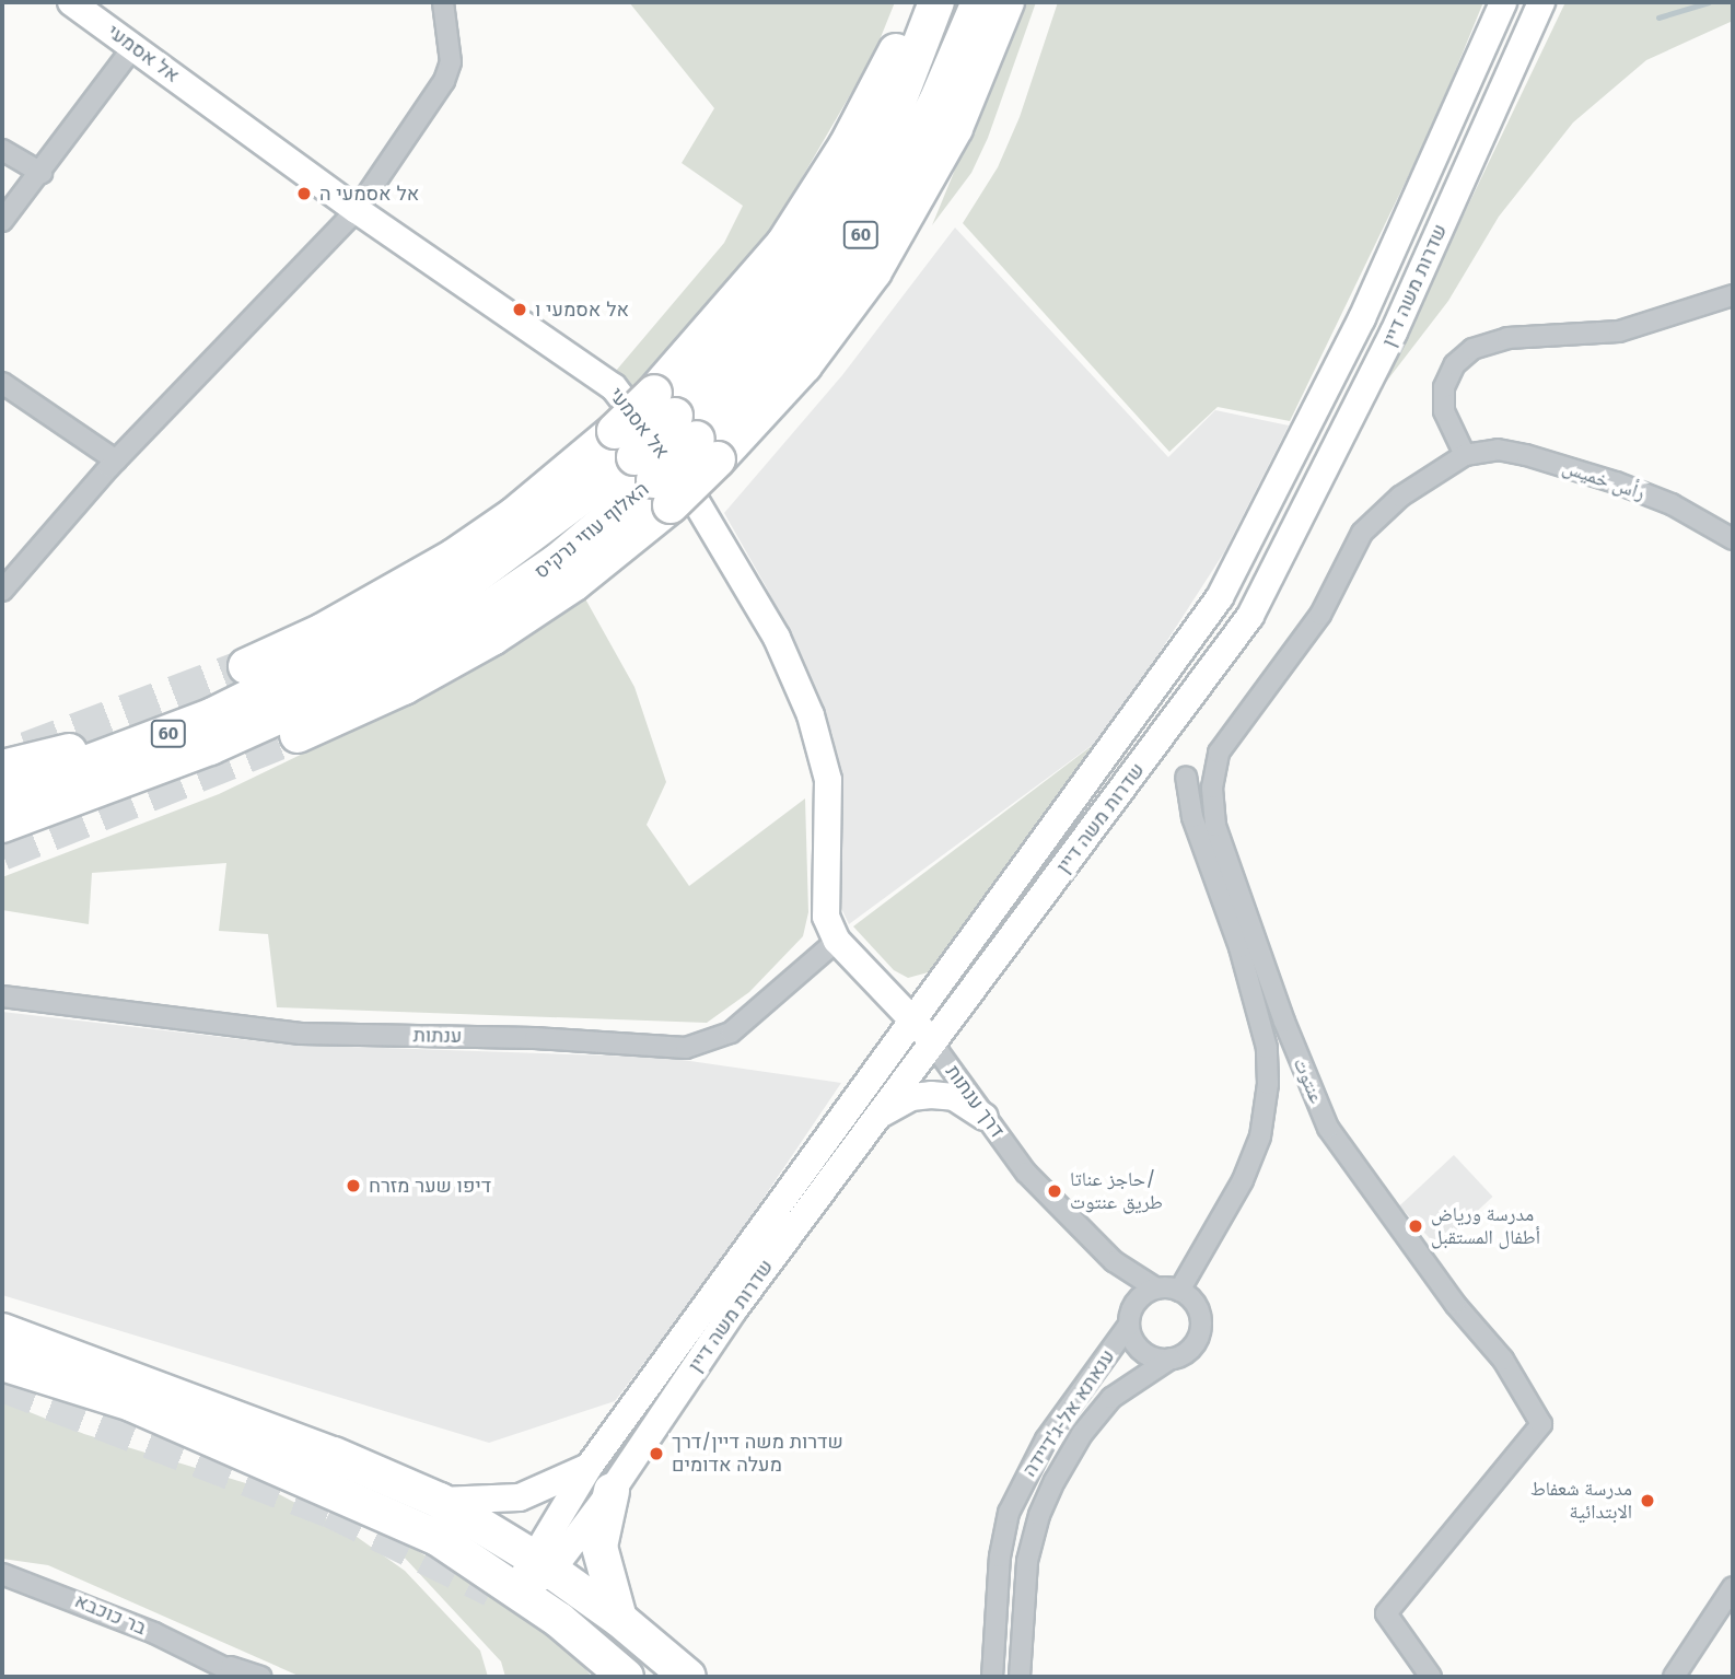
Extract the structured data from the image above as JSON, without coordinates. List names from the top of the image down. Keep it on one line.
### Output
{"streets":{"highway":["60","האלוף עוזי נרקיס"],"street":["אל אסמעי","שדרות משה דיין","رأس خميس","ענתות","عنتوت","דרך ענתות","ענאתא אל-ג'דיידה","בר כוכבא"]},"crossings":[["אל אסמעי","ענתות"],["אל אסמעי","דרך ענתות"],["שדרות משה דיין","דרך ענתות"],["رأس خميس","عنتوت"],["ענתות","דרך ענתות"],["דרך ענתות","ענאתא אל-ג'דיידה"]],"places":["אל אסמעי ה","אל אסמעי ו","דיפו שער מזרח","حاجز عناتا/ طريق عنتوت","مدرسة ورياض أطفال المستقبل","שדרות משה דיין/דרך מעלה אדומים","مدرسة شعفاط الابتدائية"]}
